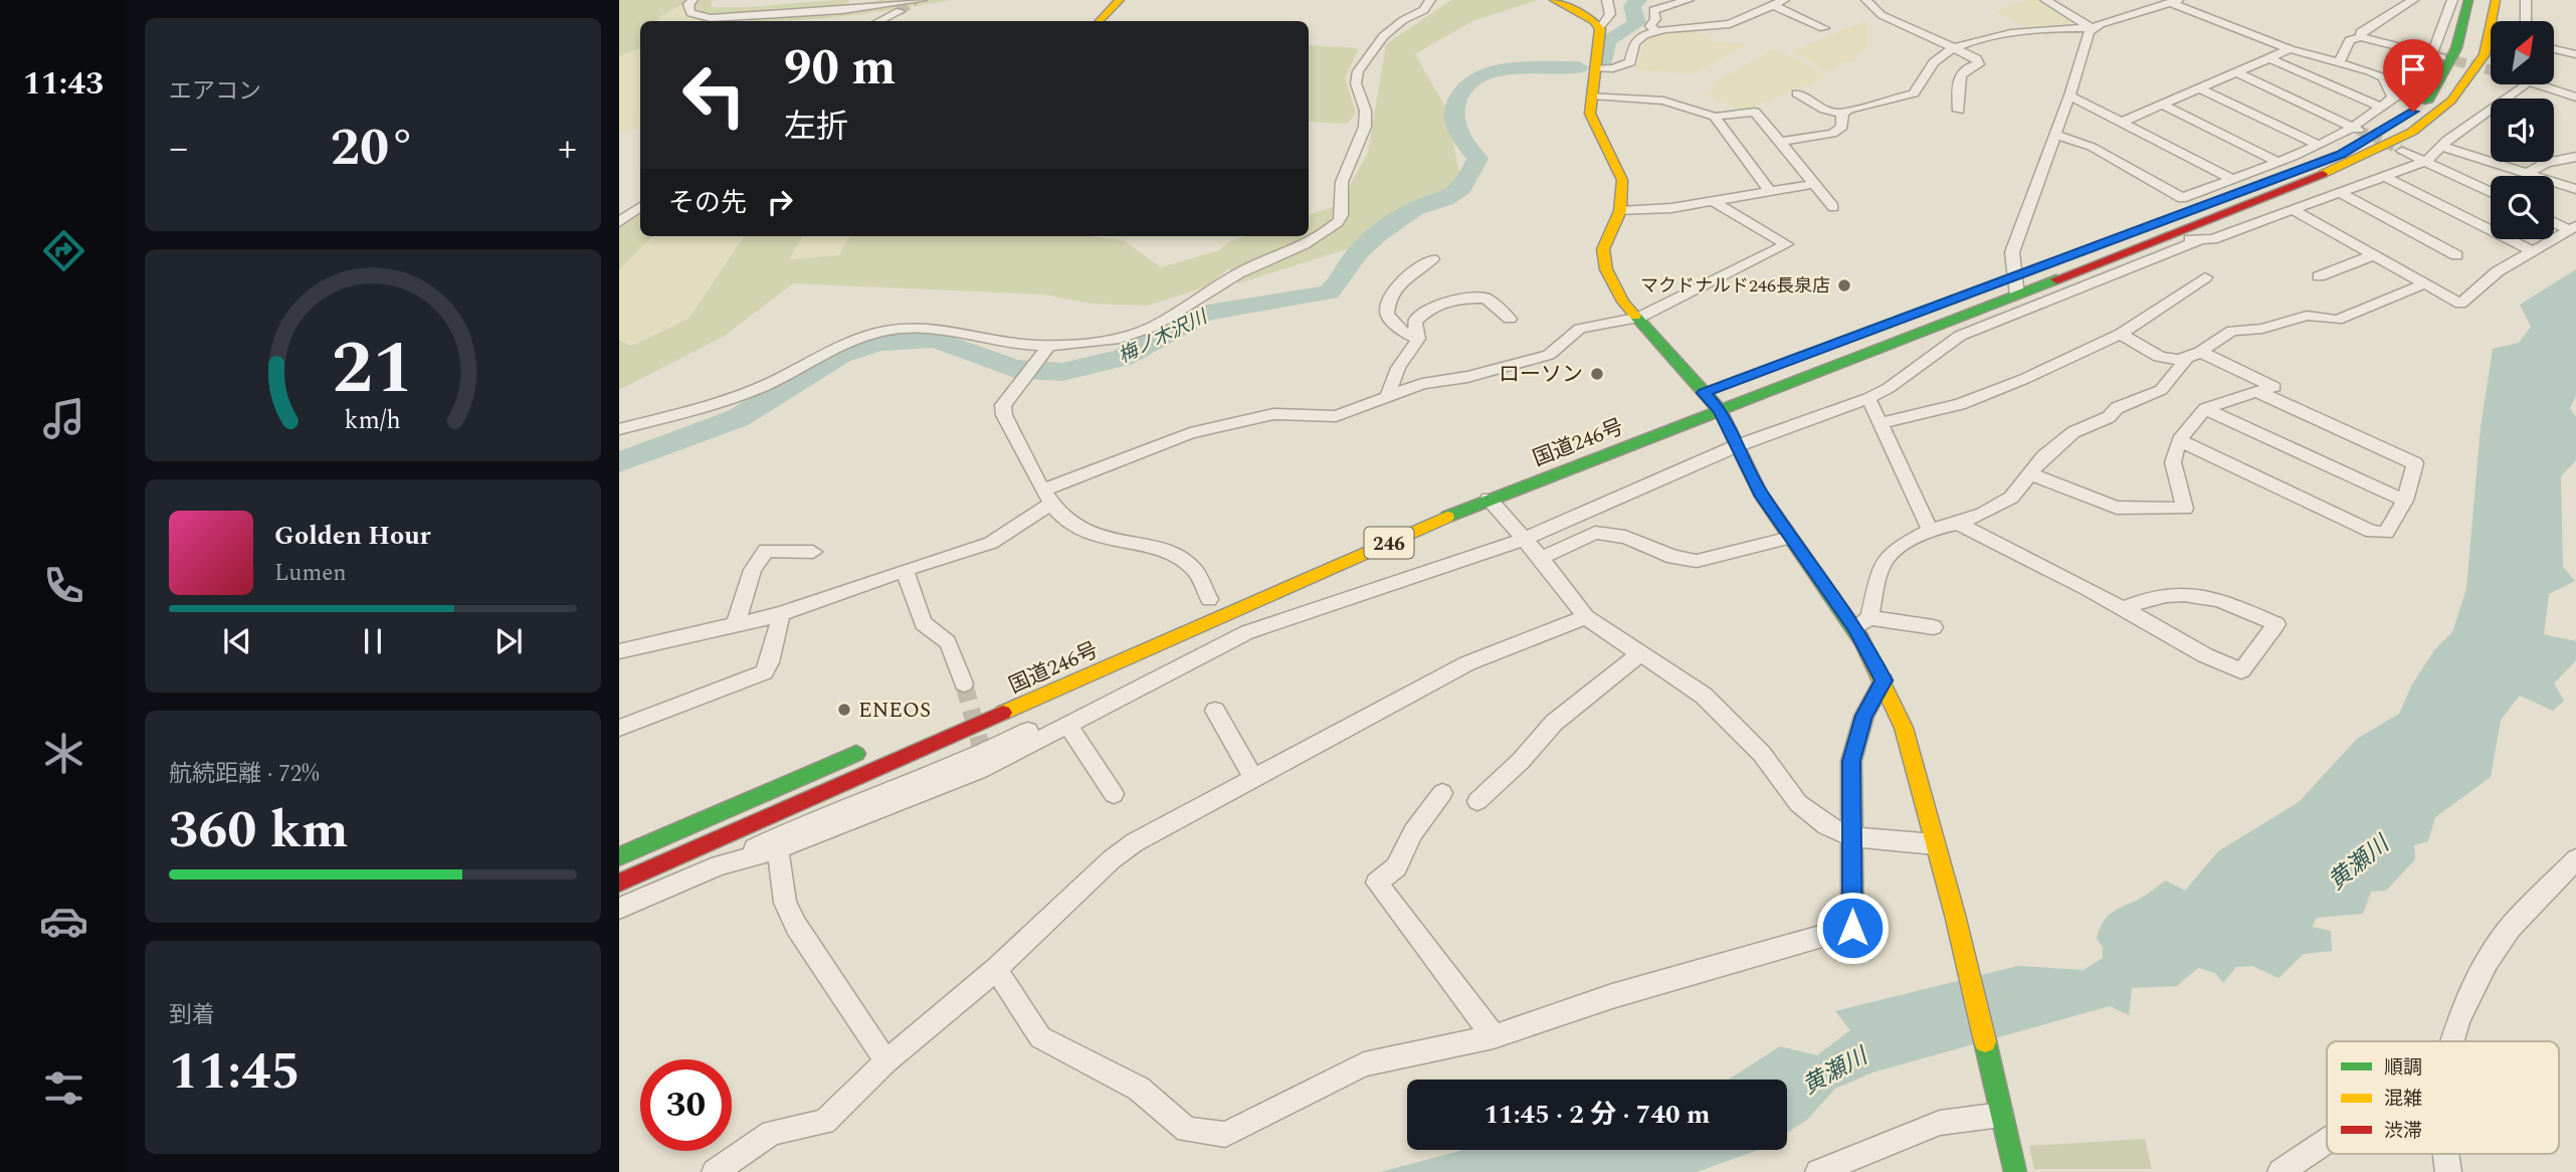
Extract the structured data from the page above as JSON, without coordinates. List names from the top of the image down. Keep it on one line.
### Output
{"streets":{"main road":["国道246号","246"]},"water":["梅ノ木沢川","黄瀬川"],"places":["マクドナルド246長泉店","ローソン","ENEOS"],"legend":["順調","混雑","渋滞"],"north":"top right","page":{"tabs":"11:43","tile":["エアコン",["航続距離 · 72%","360 km"],["到着","11:45"]],"turn":["90 m","左折"],"heat":["−","20°","+"],"then":"その先","song":["Golden Hour","Lumen"],"limit":"30","trip":"11:45 · 2 分 · 740 m","gauge":["21","km/h"]}}
